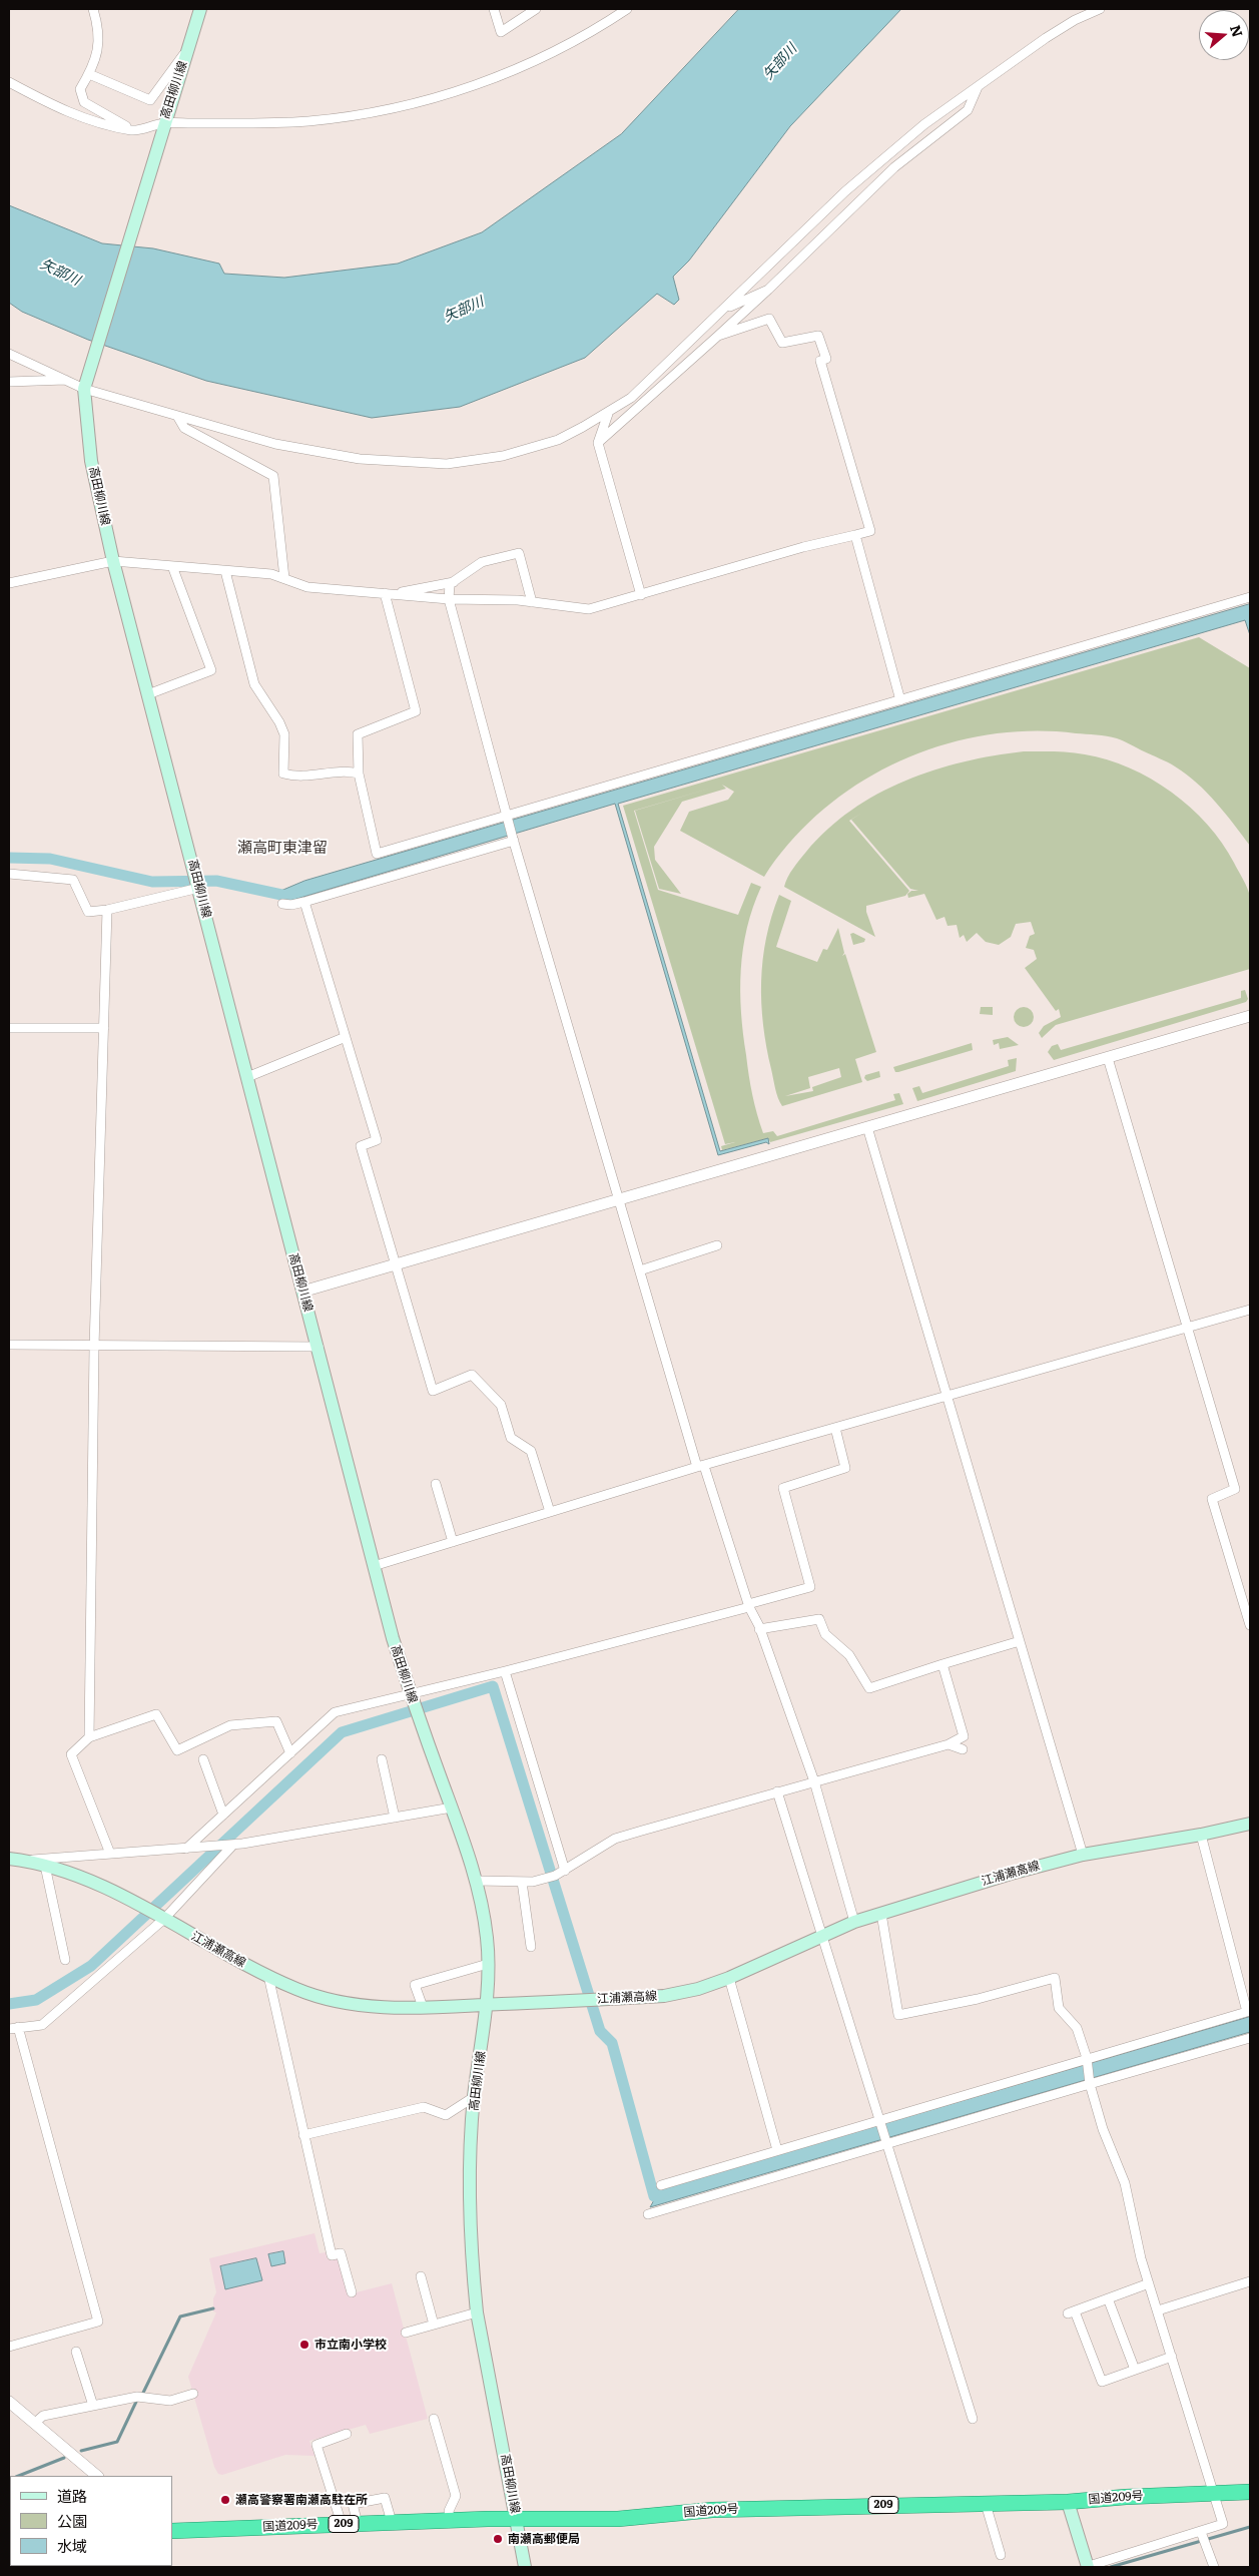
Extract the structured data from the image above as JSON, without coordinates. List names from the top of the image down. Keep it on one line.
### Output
{"streets":{"highway":["国道209号","209"],"main road":["高田柳川線","江浦瀬高線"]},"crossings":[["高田柳川線","江浦瀬高線"],["高田柳川線","国道209号"]],"districts":["瀬高町東津留"],"water":["矢部川"],"places":["市立南小学校","瀬高警察署南瀬高駐在所","南瀬高郵便局"],"legend":["道路","公園","水域"],"north":"right"}
